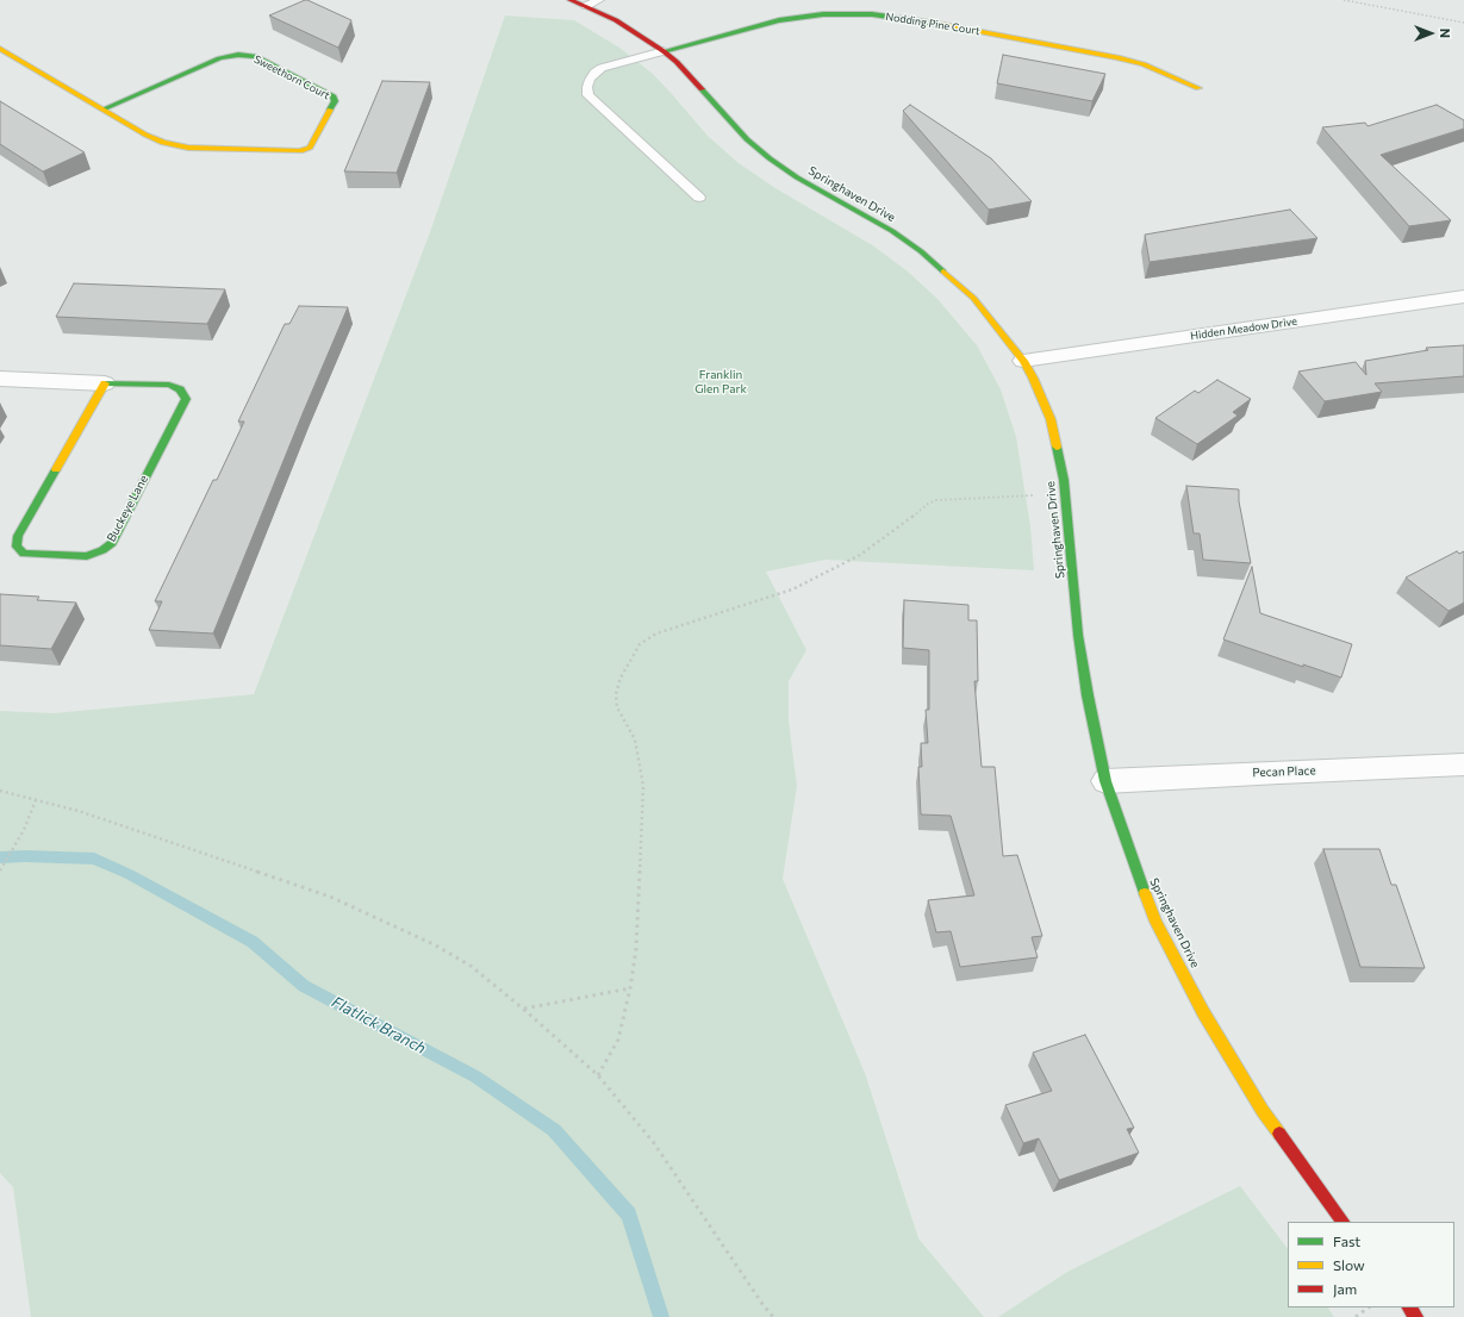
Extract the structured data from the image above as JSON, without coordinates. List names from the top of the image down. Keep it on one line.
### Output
{"streets":{"street":["Nodding Pine Court","Sweethorn Court","Springhaven Drive","Hidden Meadow Drive","Buckeye Lane","Pecan Place"]},"crossings":[["Nodding Pine Court","Springhaven Drive"],["Springhaven Drive","Hidden Meadow Drive"],["Springhaven Drive","Pecan Place"]],"water":["Flatlick Branch"],"parks":["Franklin Glen Park"],"legend":["Fast","Slow","Jam"],"north":"right"}
